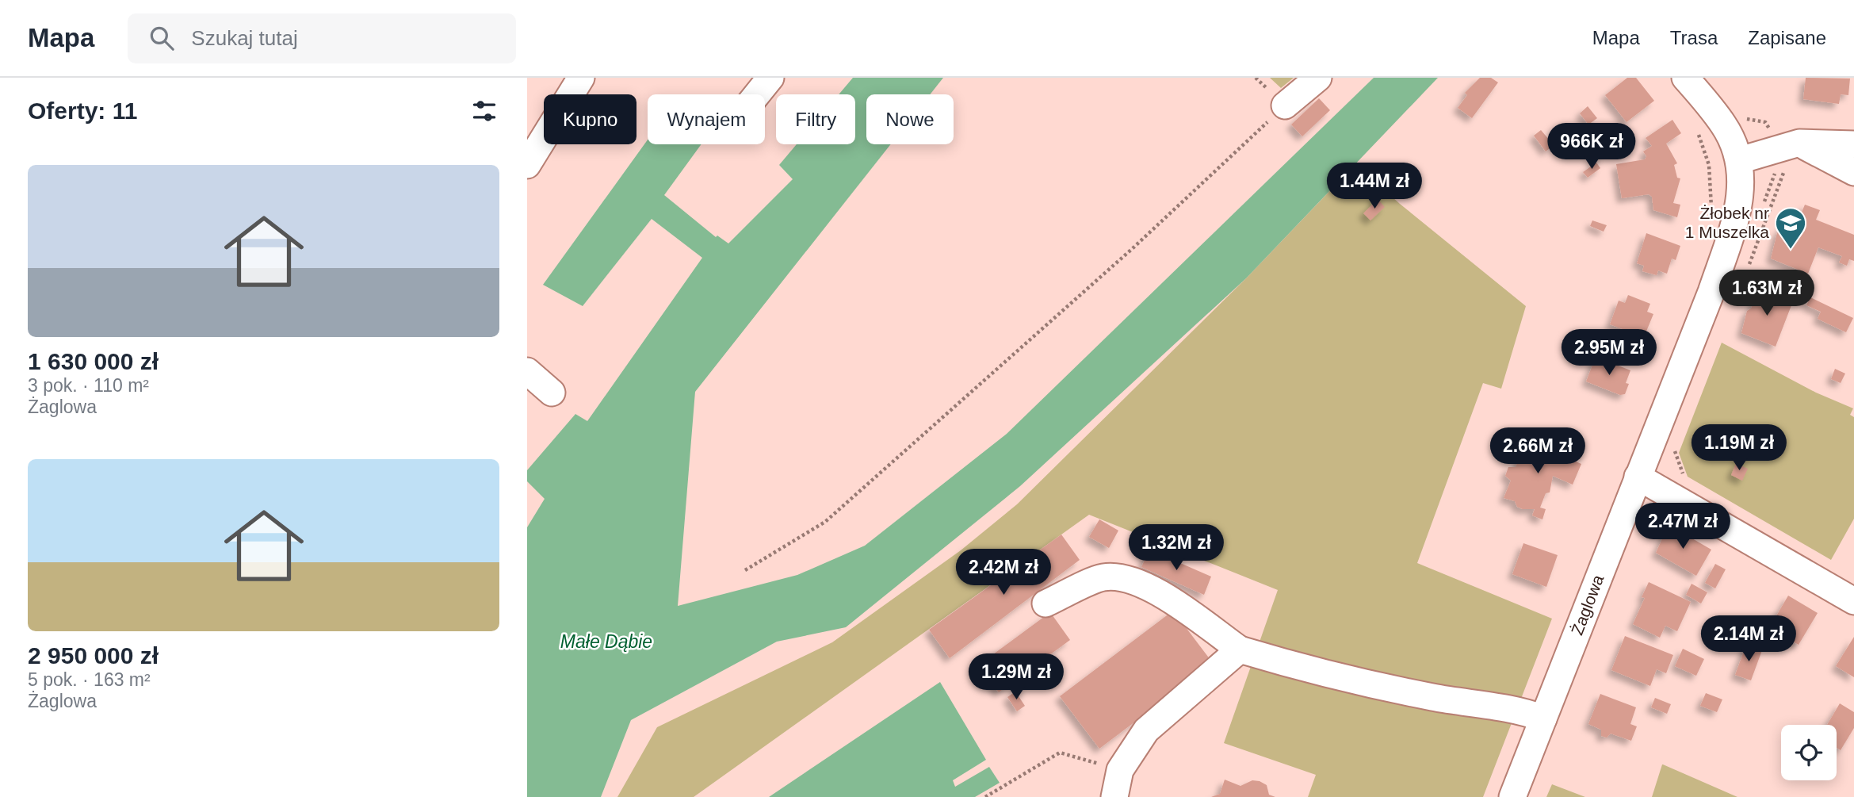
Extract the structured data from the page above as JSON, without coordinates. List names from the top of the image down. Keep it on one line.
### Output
{"streets":{"street":["Żaglowa"]},"water":["Małe Dąbie"],"places":{"school or university":["Żłobek nr 1 Muszelka"]},"page":{"header":"Mapa","search":"Szukaj tutaj","nav":["Mapa","Trasa","Zapisane"],"heading":"Oferty: 11","chip":["Kupno","Wynajem","Filtry","Nowe"],"price":["966K zł","1.44M zł","1.63M zł","2.95M zł","1.19M zł","2.66M zł","2.47M zł","1.32M zł","2.42M zł","2.14M zł","1.29M zł"],"list":[{"name":"1 630 000 zł","note":"3 pok. · 110 m² · Żaglowa"},{"name":"2 950 000 zł","note":"5 pok. · 163 m² · Żaglowa"}]}}
